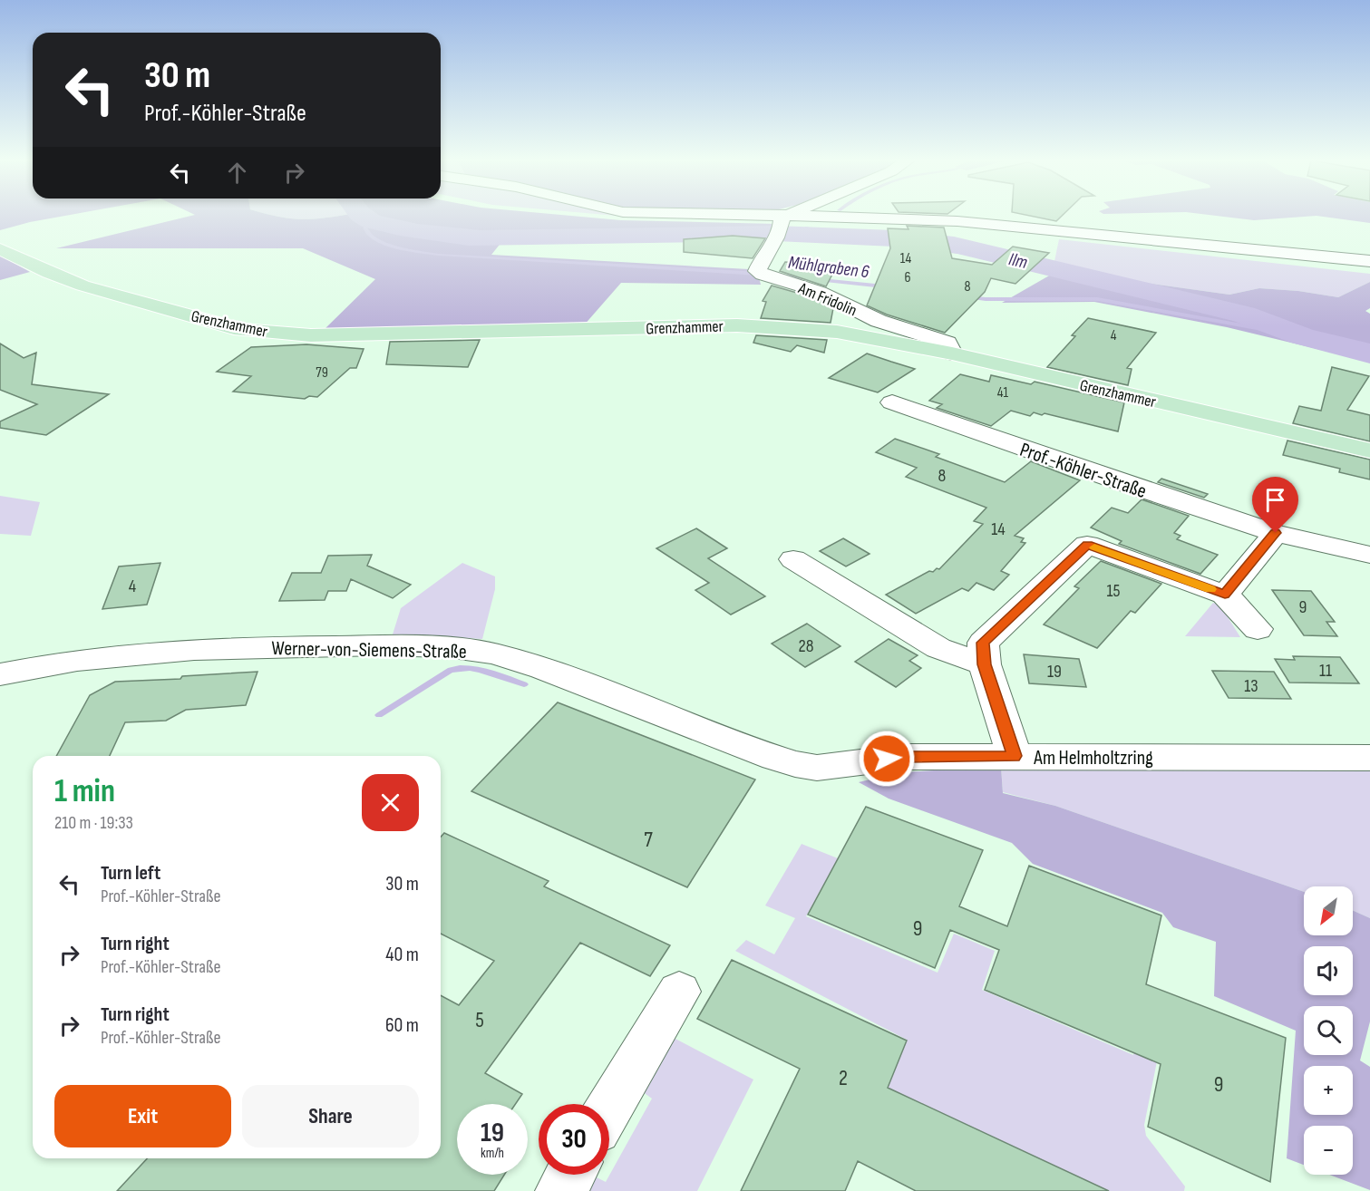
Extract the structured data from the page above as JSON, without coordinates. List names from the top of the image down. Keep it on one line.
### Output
{"streets":{"main road":["Grenzhammer"],"street":["Am Fridolin","Prof.-Köhler-Straße","Werner-von-Siemens-Straße","Am Helmholtzring"]},"crossings":[["Am Fridolin","Grenzhammer"],["Werner-von-Siemens-Straße","Am Helmholtzring"]],"water":["Ilm","Mühlgraben 6"],"house_numbers":["14","6","8","4","79","41","8","14","4","15","9","28","11","19","13","7","9","5","2","9"],"north":"bottom left","page":{"turn":["30 m","Prof.-Köhler-Straße"],"heading":["1 min","210 m · 19:33"],"list":[{"name":"Turn left","note":"Prof.-Köhler-Straße","value":"30 m"},{"name":"Turn right","note":"Prof.-Köhler-Straße","value":"40 m"},{"name":"Turn right","note":"Prof.-Köhler-Straße","value":"60 m"}],"map_buttons":["+","−"],"buttons":["Exit","Share"],"speed":"19 km/h","limit":"30"}}
